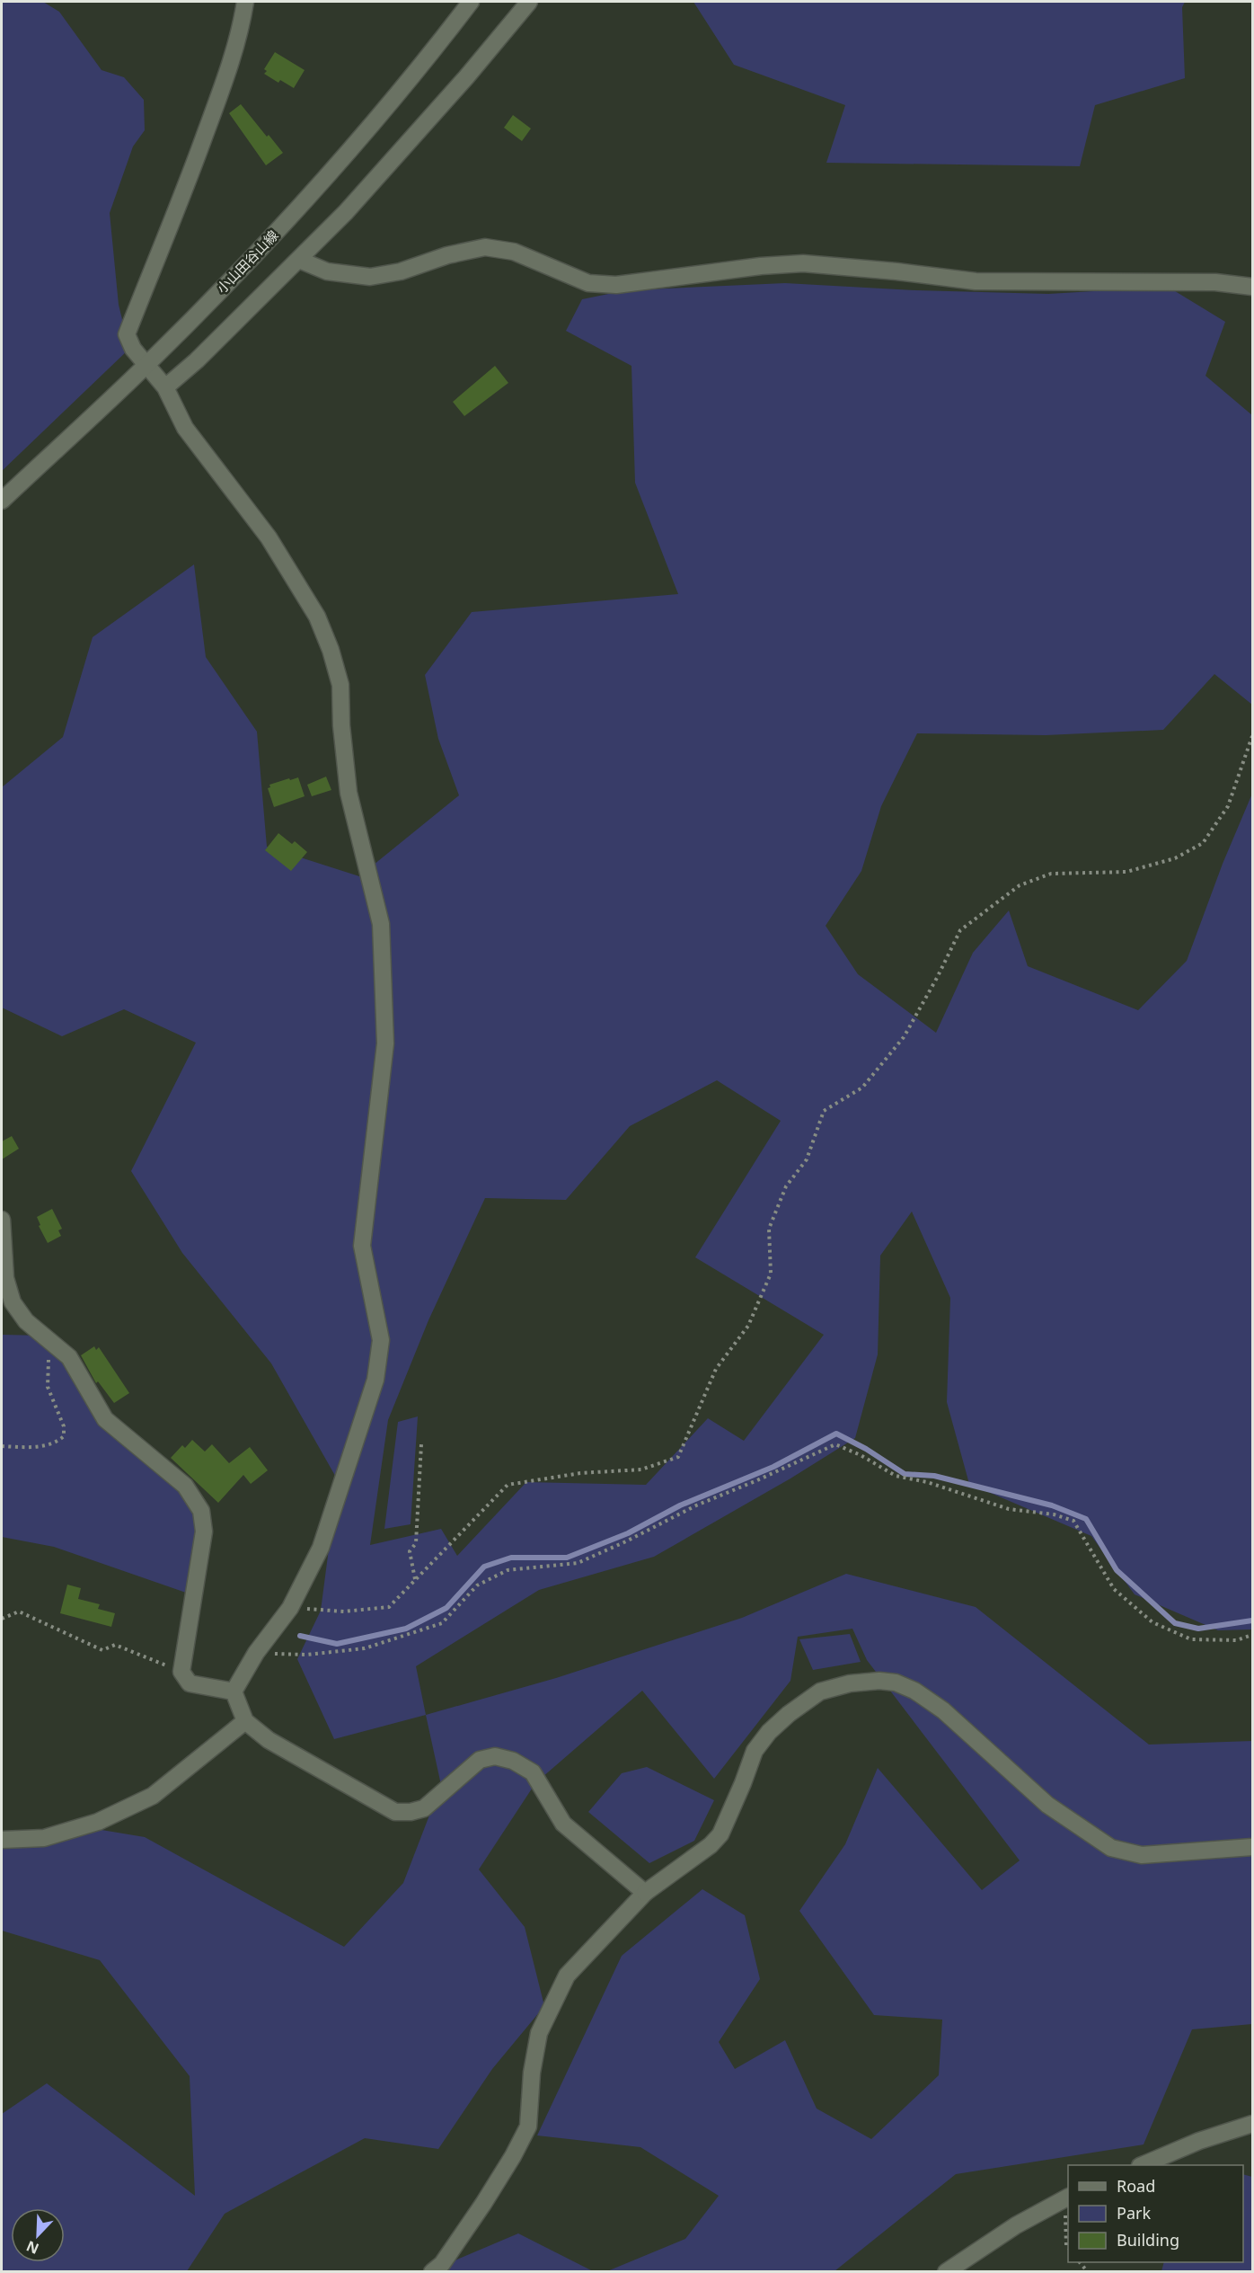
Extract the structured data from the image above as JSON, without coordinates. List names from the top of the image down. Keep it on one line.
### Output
{"streets":{"street":["小山田谷山線"]},"legend":["Road","Park","Building"],"north":"bottom left"}
